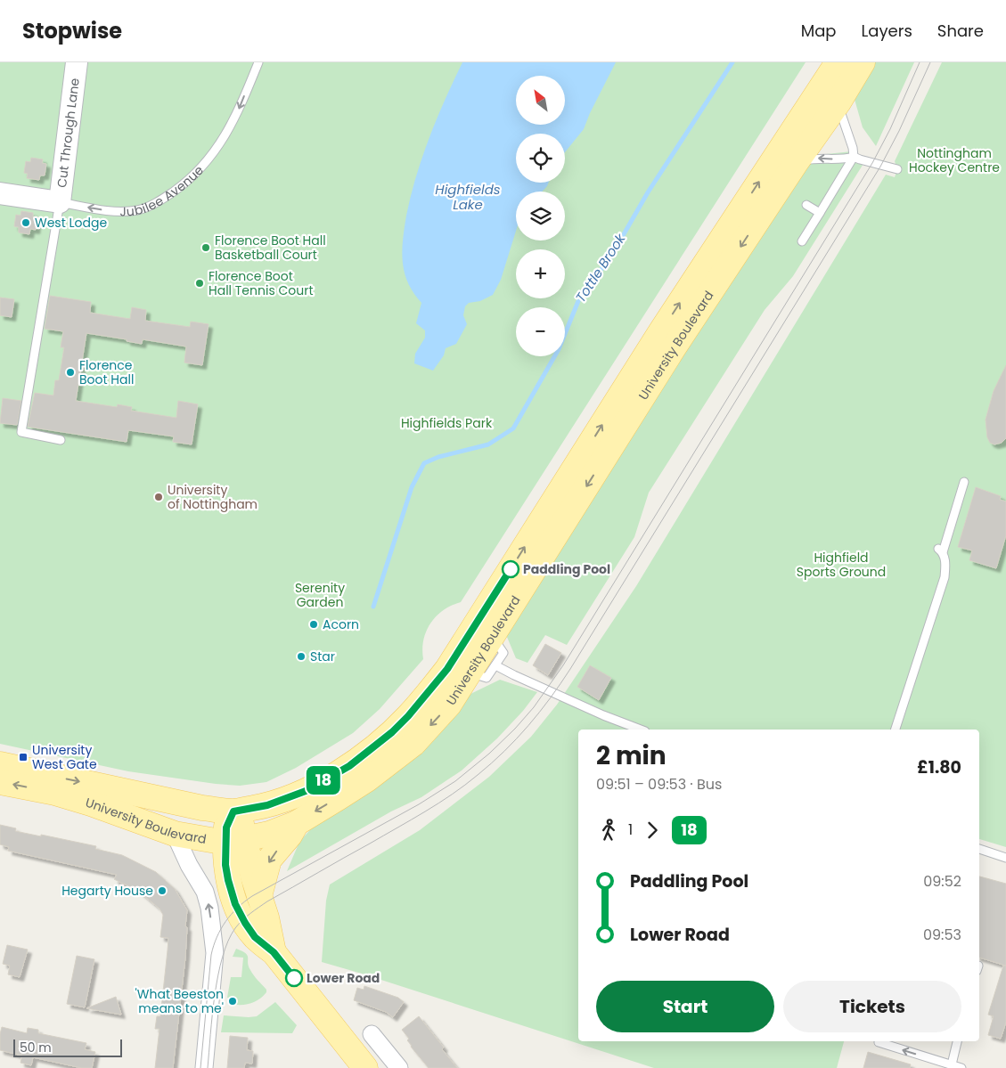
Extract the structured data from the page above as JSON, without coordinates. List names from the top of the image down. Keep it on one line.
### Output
{"streets":{"main road":["University Boulevard"],"street":["Cut Through Lane","Jubilee Avenue"]},"crossings":[["Cut Through Lane","Jubilee Avenue"]],"one_way":["Jubilee Avenue"],"water":["Highfields Lake","Tottle Brook"],"parks":["Nottingham Hockey Centre","Highfields Park","Highfield Sports Ground","Serenity Garden"],"places":{"other":["West Lodge","Florence Boot Hall Basketball Court","Florence Boot Hall Tennis Court","Florence Boot Hall","University of Nottingham","Paddling Pool","Acorn","Star","Hegarty House","Lower Road","'What Beeston means to me'"],"transit":["University West Gate"]},"lines":["bus line 18"],"scale_bar":"50 m","north":"top left","page":{"header":"Stopwise","nav":["Map","Layers","Share"],"on_map":"18","map_buttons":["+","−"],"heading":["2 min","09:51 – 09:53 · Bus","£1.80"],"legs":["1","18"],"list":[{"name":"Paddling Pool","value":"09:52"},{"name":"Lower Road","value":"09:53"}],"buttons":["Start","Tickets"],"scale":"50 m"}}
